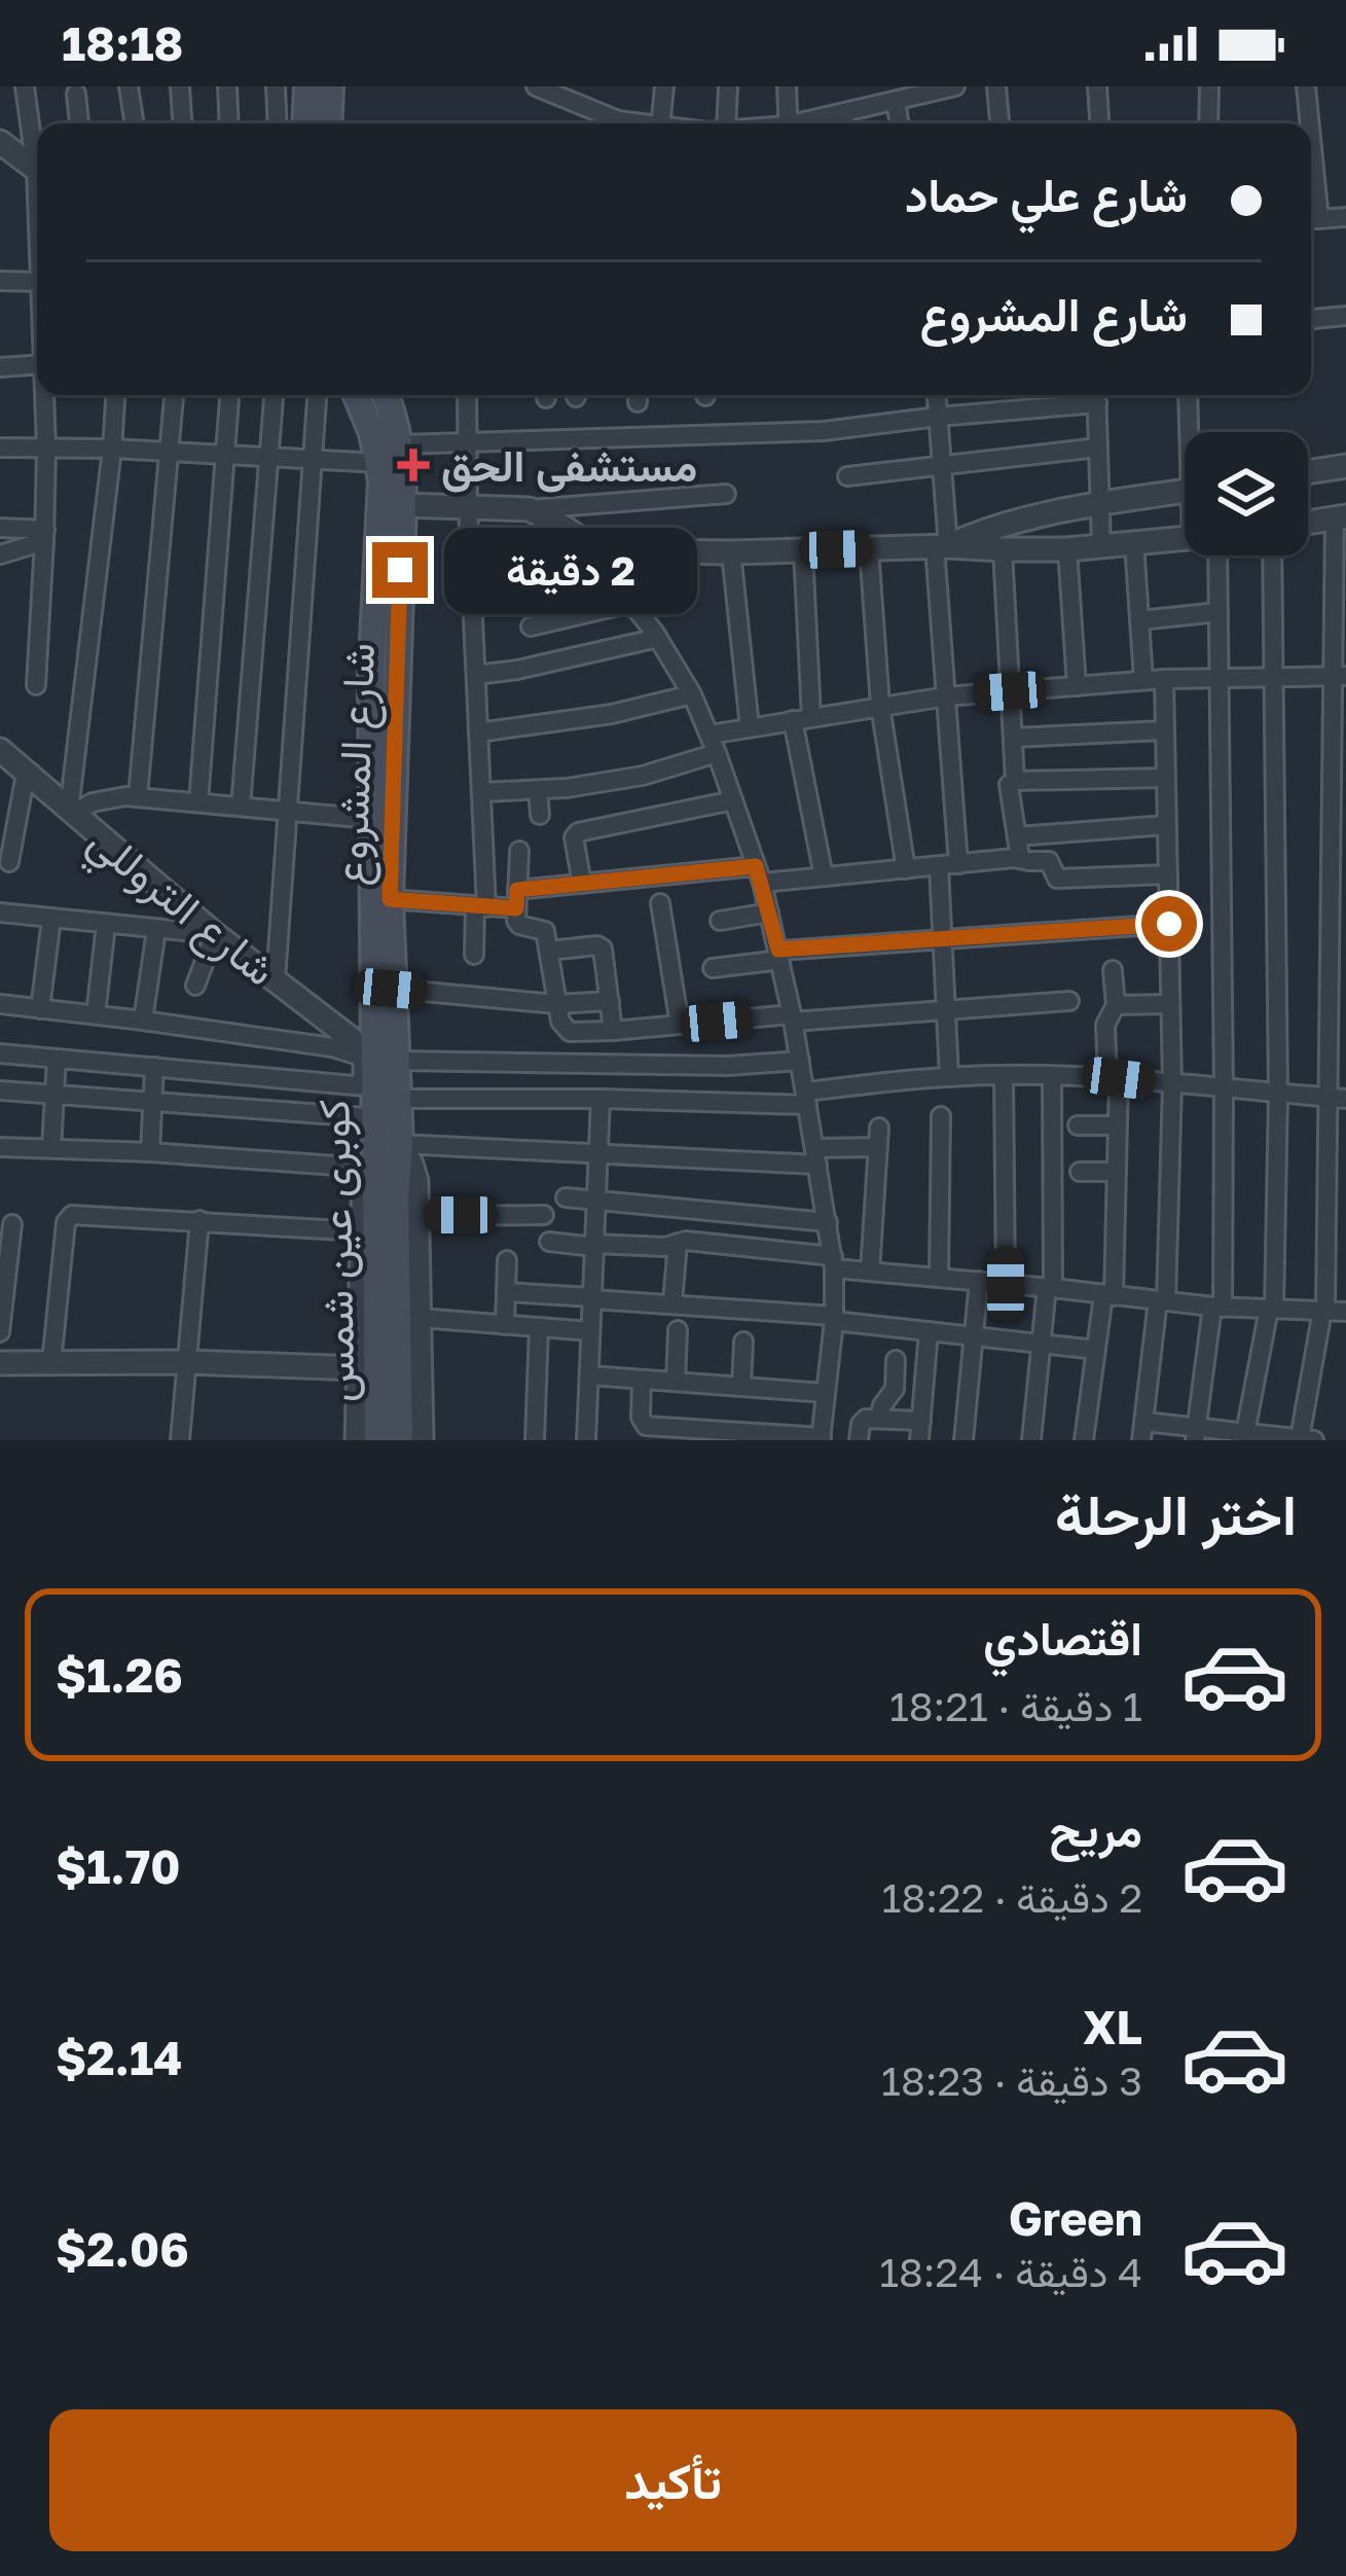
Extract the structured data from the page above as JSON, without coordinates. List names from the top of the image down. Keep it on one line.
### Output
{"streets":{"main road":["شارع المشروع","كوبرى عين شمس"],"street":["شارع التروللي"]},"crossings":[["شارع المشروع","شارع التروللي"],["شارع المشروع","كوبرى عين شمس"],["شارع التروللي","كوبرى عين شمس"]],"places":{"health":["مستشفى الحق"]},"page":{"status":"18:18","banner":["شارع علي حماد","شارع المشروع"],"bubble":"2 دقيقة","heading":"اختر الرحلة","list":[{"name":"اقتصادي","note":"1 دقيقة · 18:21","value":"$1.26"},{"name":"مريح","note":"2 دقيقة · 18:22","value":"$1.70"},{"name":"XL","note":"3 دقيقة · 18:23","value":"$2.14"},{"name":"Green","note":"4 دقيقة · 18:24","value":"$2.06"}],"buttons":"تأكيد"}}
